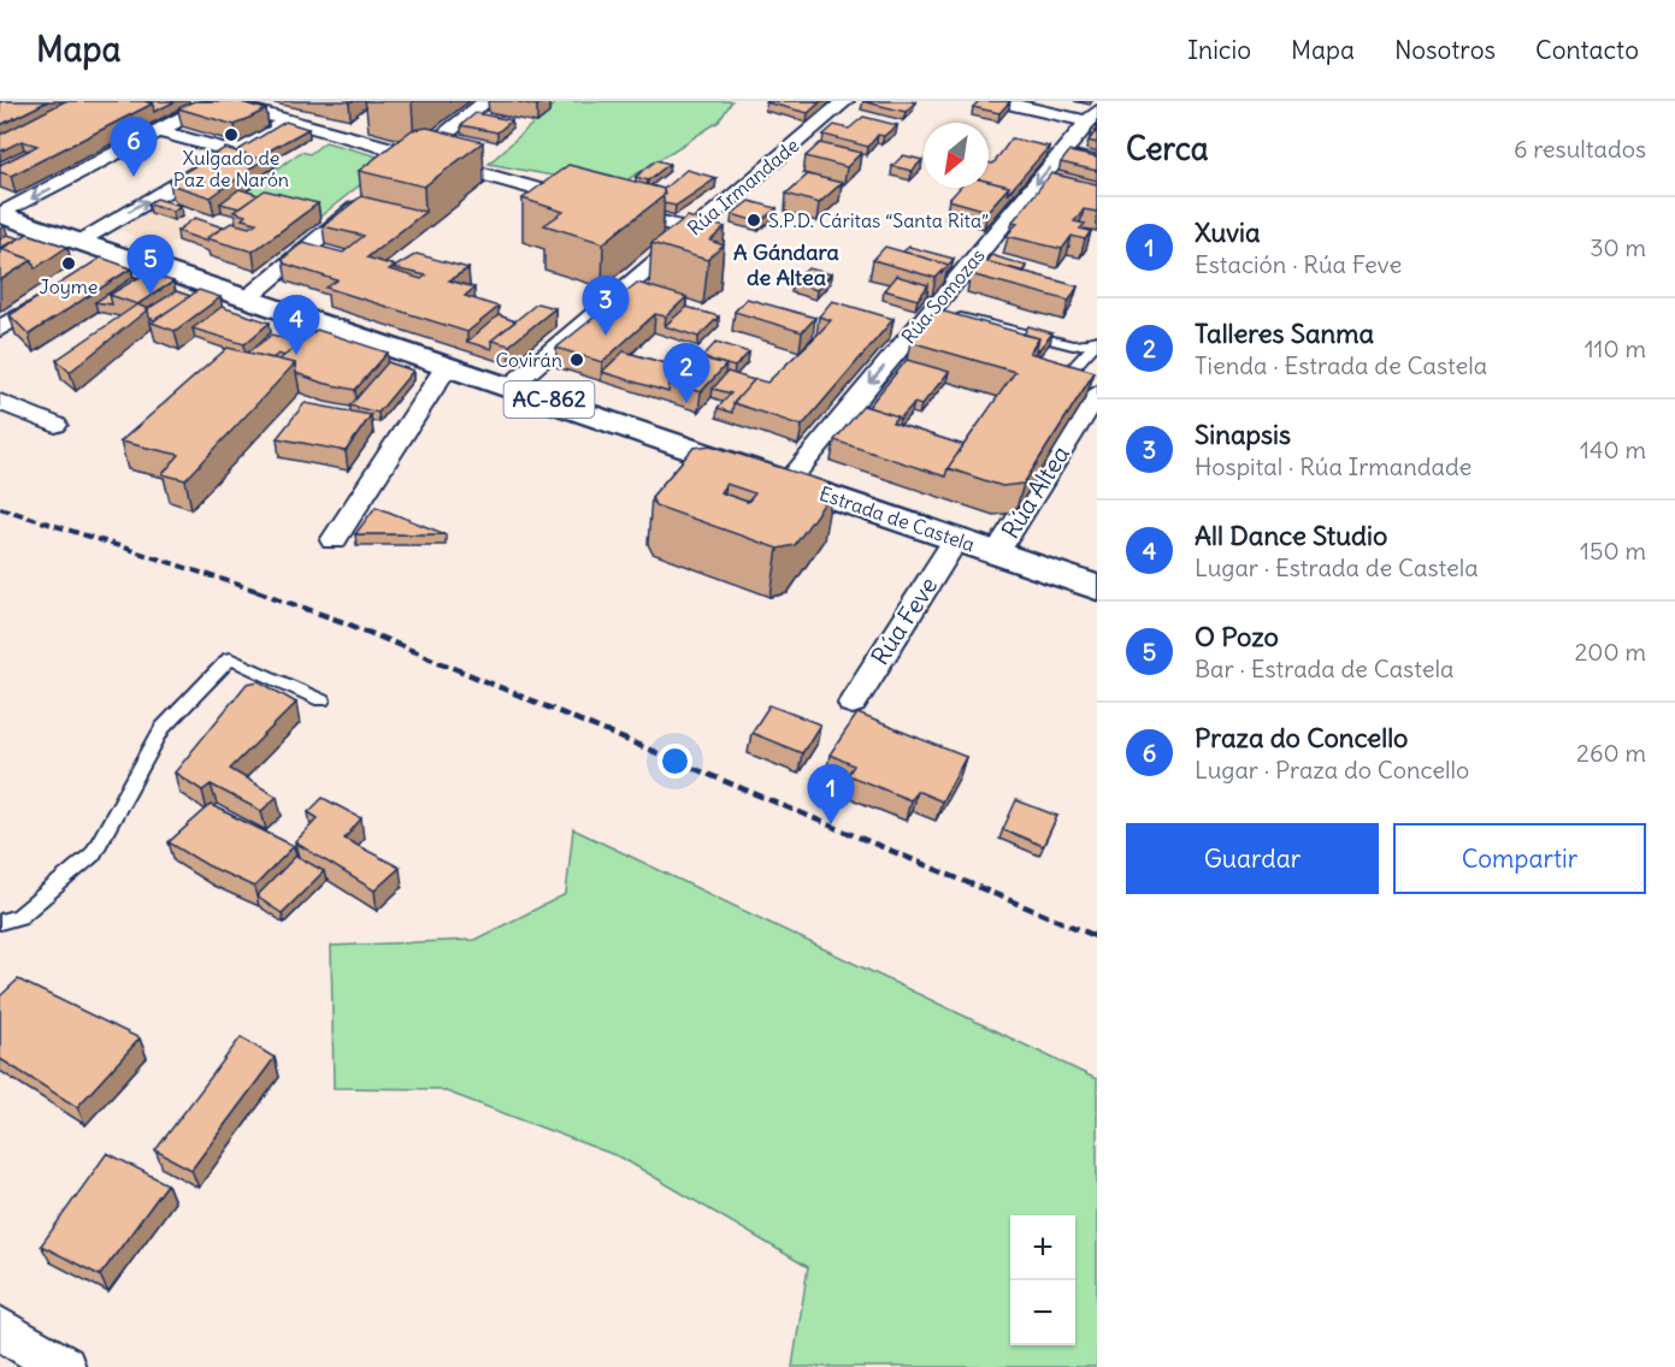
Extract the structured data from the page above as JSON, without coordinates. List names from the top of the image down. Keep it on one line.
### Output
{"streets":{"main road":["AC-862","Estrada de Castela"],"street":["Rúa Irmandade","Rúa Somozas","Rúa Altea","Rúa Feve"]},"crossings":[["Rúa Irmandade","Estrada de Castela"],["Rúa Somozas","Estrada de Castela"],["Rúa Altea","Estrada de Castela"],["Estrada de Castela","Rúa Feve"]],"one_way":["Rúa Somozas"],"districts":["A Gándara de Altea"],"places":["Xulgado de Paz de Narón","S.P.D. Cáritas “Santa Rita”","Joyme","Covirán"],"north":"bottom left","page":{"header":"Mapa","nav":["Inicio","Mapa","Nosotros","Contacto"],"heading":["Cerca","6 resultados"],"pins":["6","5","3","4","2","1"],"list":[{"mark":"1","name":"Xuvia","note":"Estación · Rúa Feve","value":"30 m"},{"mark":"2","name":"Talleres Sanma","note":"Tienda · Estrada de Castela","value":"110 m"},{"mark":"3","name":"Sinapsis","note":"Hospital · Rúa Irmandade","value":"140 m"},{"mark":"4","name":"All Dance Studio","note":"Lugar · Estrada de Castela","value":"150 m"},{"mark":"5","name":"O Pozo","note":"Bar · Estrada de Castela","value":"200 m"},{"mark":"6","name":"Praza do Concello","note":"Lugar · Praza do Concello","value":"260 m"}],"buttons":["Guardar","Compartir"],"map_buttons":["+","−"]}}
